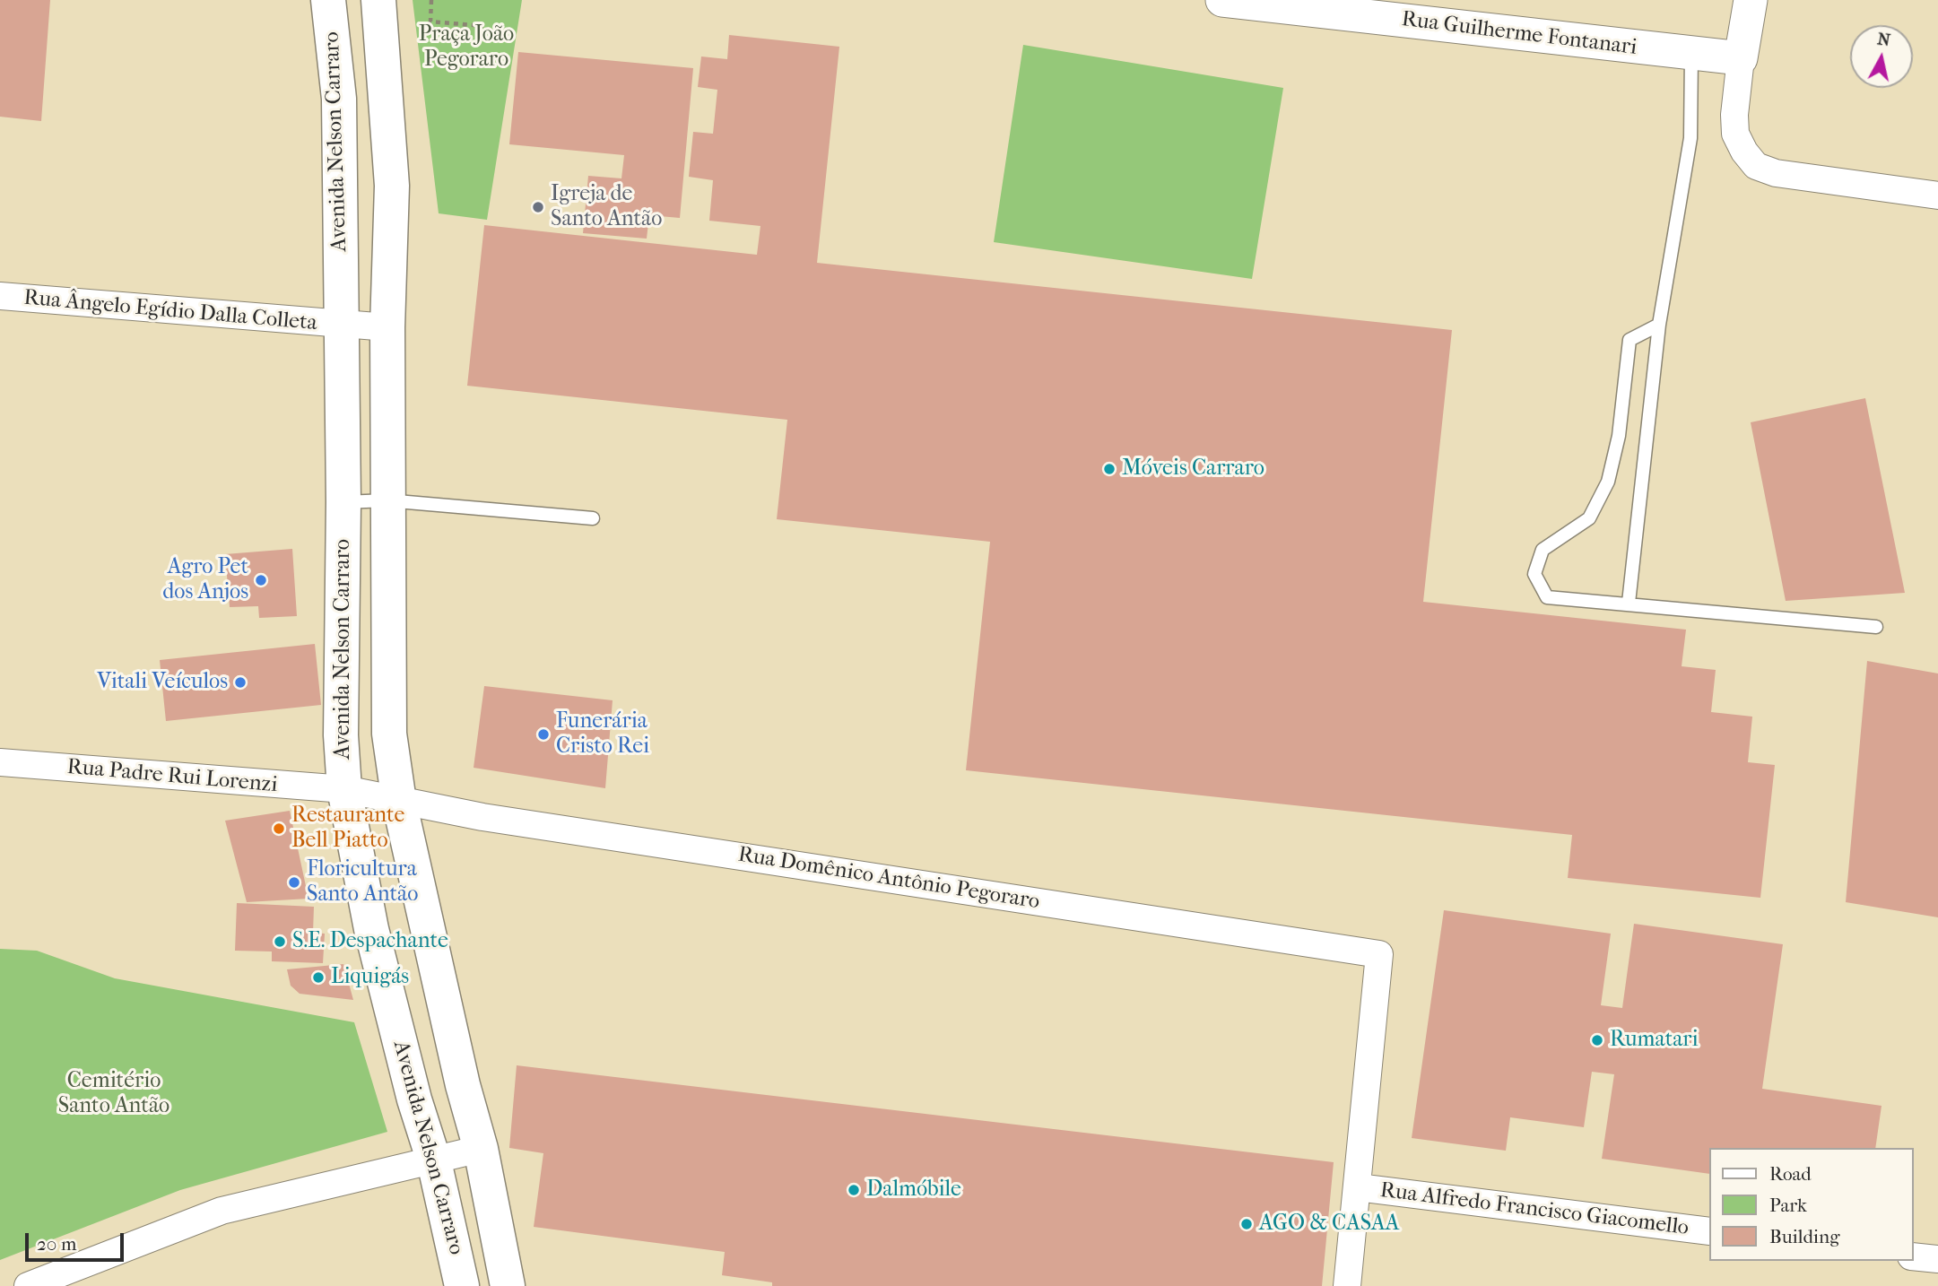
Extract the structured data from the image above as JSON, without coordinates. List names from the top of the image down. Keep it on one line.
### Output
{"streets":{"main road":["Avenida Nelson Carraro"],"street":["Rua Guilherme Fontanari","Rua Ângelo Egídio Dalla Colleta","Rua Padre Rui Lorenzi","Rua Domênico Antônio Pegoraro","Rua Alfredo Francisco Giacomello"]},"crossings":[["Avenida Nelson Carraro","Rua Ângelo Egídio Dalla Colleta"],["Avenida Nelson Carraro","Rua Padre Rui Lorenzi"],["Avenida Nelson Carraro","Rua Domênico Antônio Pegoraro"],["Rua Padre Rui Lorenzi","Rua Domênico Antônio Pegoraro"],["Rua Domênico Antônio Pegoraro","Rua Alfredo Francisco Giacomello"]],"parks":["Praça João Pegoraro","Cemitério Santo Antão"],"places":["Igreja de Santo Antão","Móveis Carraro","Agro Pet dos Anjos","Vitali Veículos","Funerária Cristo Rei","Restaurante Bell Piatto","Floricultura Santo Antão","S.E. Despachante","Liquigás","Rumatari","Dalmóbile","AGO & CASAA"],"legend":["Road","Park","Building"],"scale_bar":"20 m","north":"top"}
